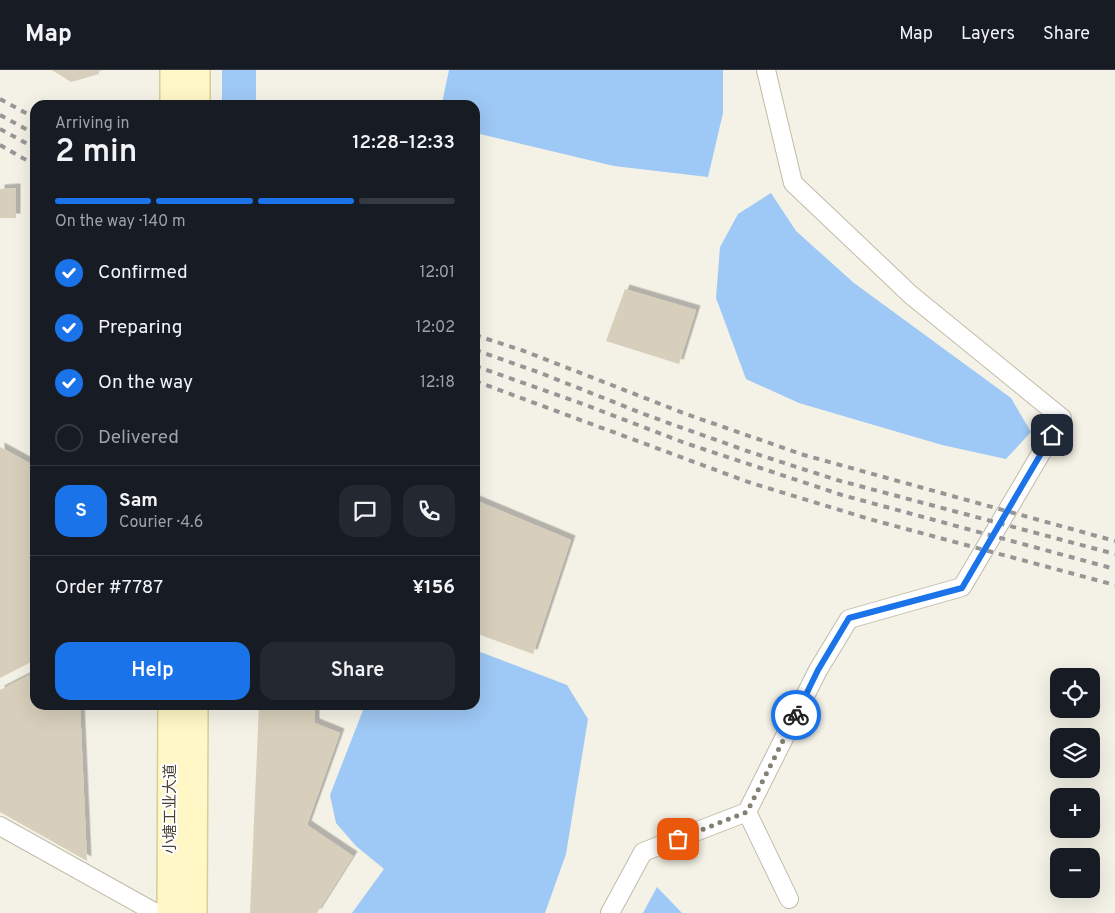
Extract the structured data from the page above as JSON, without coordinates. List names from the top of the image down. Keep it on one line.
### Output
{"streets":{"main road":["小塘工业大道"]},"page":{"header":"Map","nav":["Map","Layers","Share"],"heading":["2 min","Arriving in","12:28–12:33"],"panel":["Sam","Courier · 4.6","Order #7787","¥156"],"bar":"On the way · 140 m","list":[["Confirmed","12:01"],["Preparing","12:02"],["On the way","12:18"],"Delivered"],"round":"S","buttons":["Help","Share"],"map_buttons":["+","−"]}}
